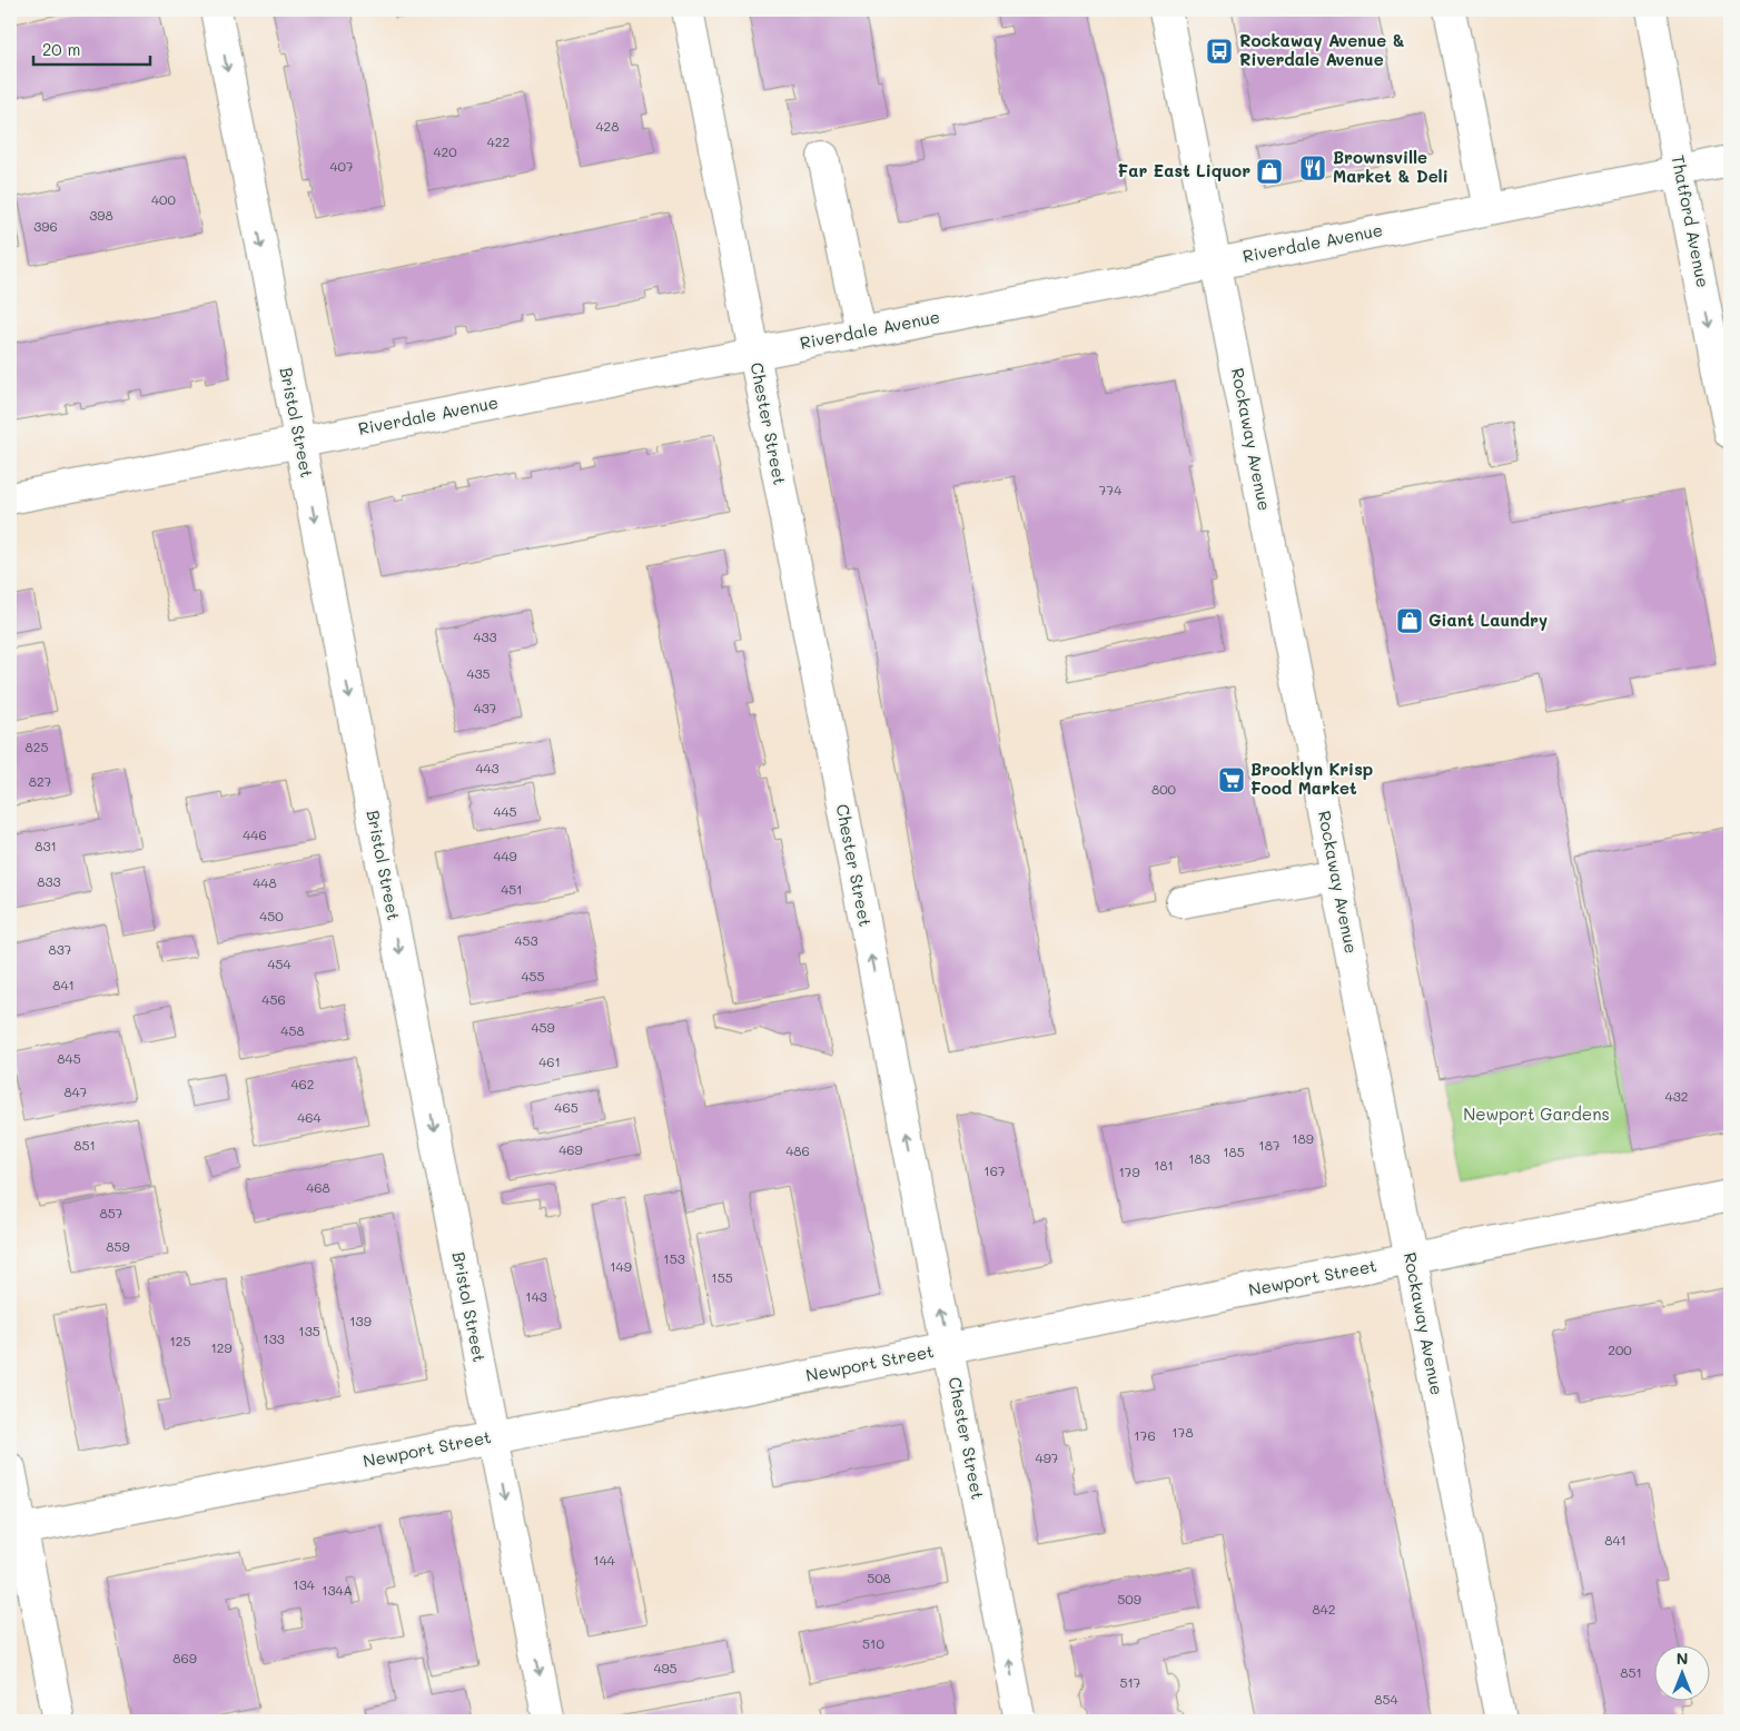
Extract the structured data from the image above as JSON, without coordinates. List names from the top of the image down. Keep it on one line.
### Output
{"streets":{"street":["Thatford Avenue","Riverdale Avenue","Bristol Street","Chester Street","Rockaway Avenue","Newport Street"]},"crossings":[["Thatford Avenue","Riverdale Avenue"],["Riverdale Avenue","Bristol Street"],["Riverdale Avenue","Chester Street"],["Riverdale Avenue","Rockaway Avenue"],["Bristol Street","Newport Street"],["Chester Street","Newport Street"],["Rockaway Avenue","Newport Street"]],"one_way":["Thatford Avenue","Bristol Street","Chester Street"],"parks":["Newport Gardens"],"places":{"bus stop":["Rockaway Avenue & Riverdale Avenue"],"restaurant":["Brownsville Market & Deli"],"shop":["Far East Liquor","Giant Laundry"],"supermarket":["Brooklyn Krisp Food Market"]},"house_numbers":["428","422","420","407","400","398","396","774","433","435","437","825","443","827","800","445","446","831","449","833","448","451","450","453","837","454","455","841","456","459","458","845","461","462","847","432","465","464","189","851","187","469","486","185","183","181","167","179","468","857","859","153","149","155","143","139","135","133","125","129","200","178","176","497","841","144","508","134","134A","509","842","510","869","495","851","517","854"],"scale_bar":"20 m","north":"top"}
